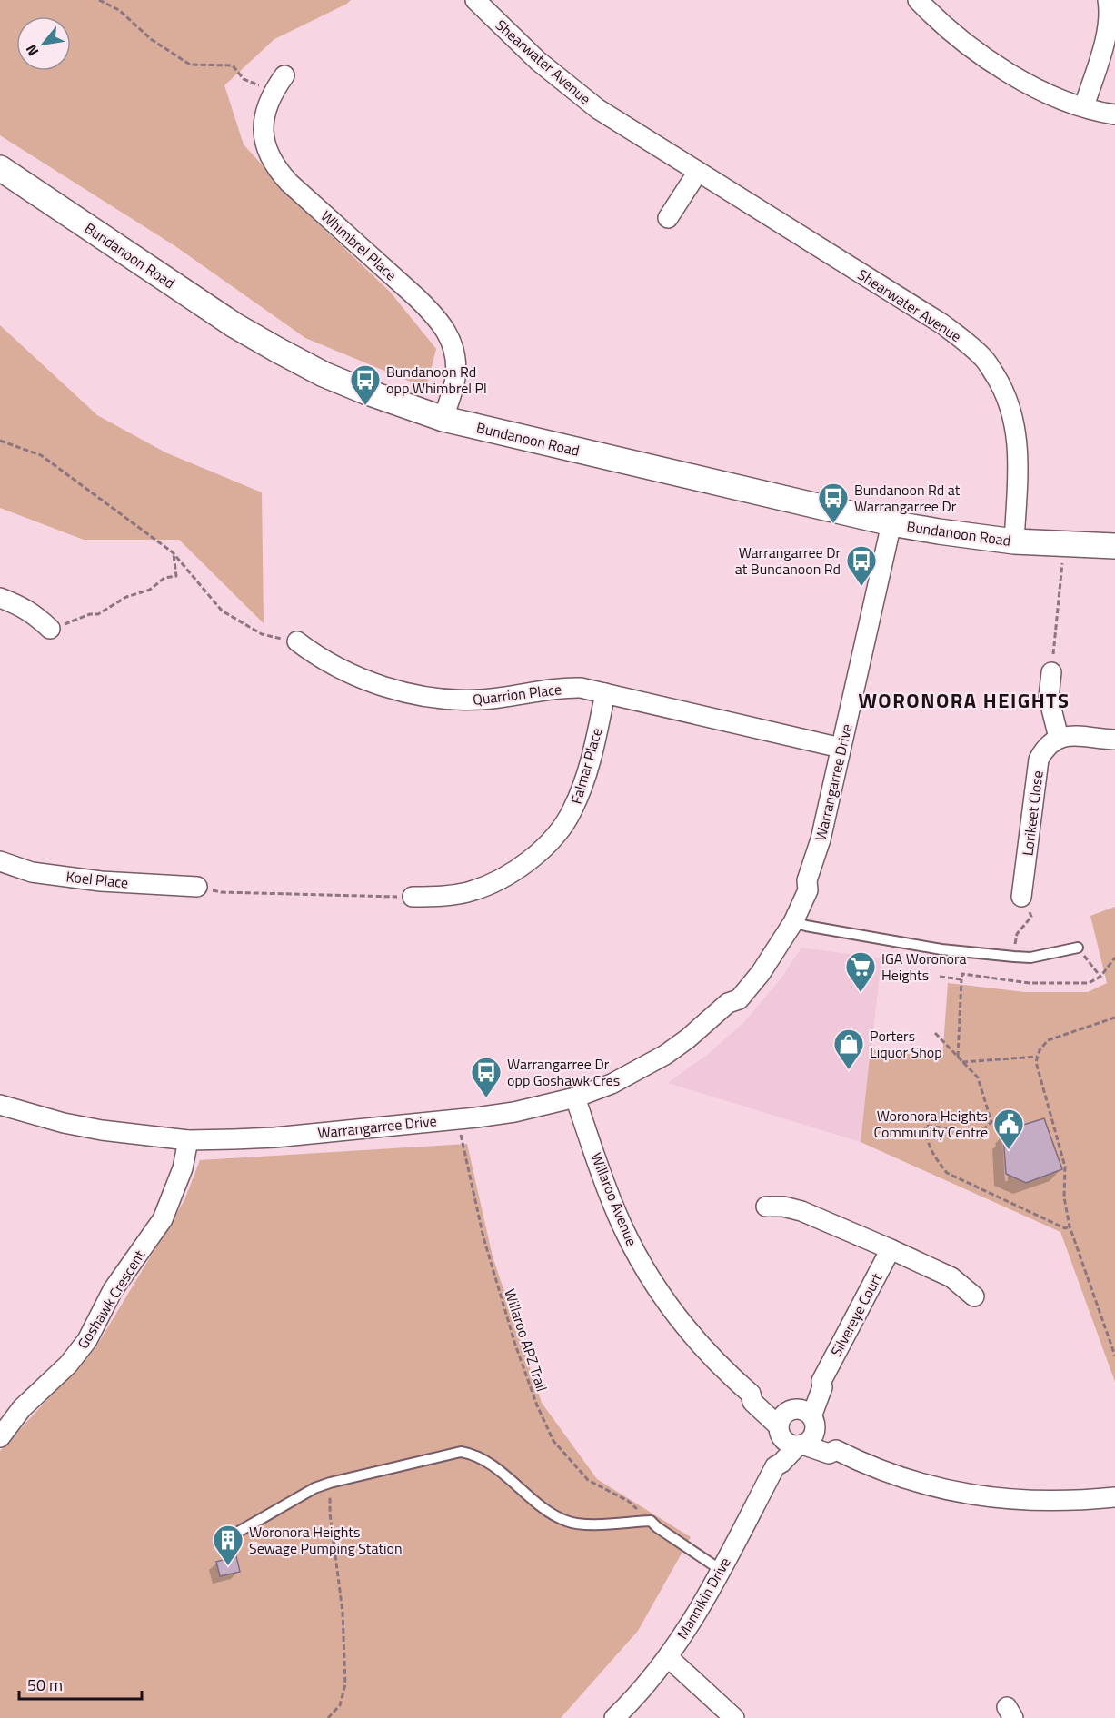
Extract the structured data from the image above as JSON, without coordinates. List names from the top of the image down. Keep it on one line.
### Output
{"streets":{"street":["Shearwater Avenue","Whimbrel Place","Bundanoon Road","Quarrion Place","Falmar Place","Warrangarree Drive","Lorikeet Close","Koel Place","Willaroo Avenue","Goshawk Crescent","Silvereye Court","Mannikin Drive"],"path":["Willaroo APZ Trail"]},"crossings":[["Shearwater Avenue","Bundanoon Road"],["Whimbrel Place","Bundanoon Road"],["Bundanoon Road","Warrangarree Drive"],["Quarrion Place","Falmar Place"],["Quarrion Place","Warrangarree Drive"],["Warrangarree Drive","Willaroo Avenue"],["Warrangarree Drive","Goshawk Crescent"],["Warrangarree Drive","Willaroo APZ Trail"],["Willaroo Avenue","Silvereye Court"],["Willaroo Avenue","Mannikin Drive"]],"districts":["WORONORA HEIGHTS"],"places":{"bus stop":["Bundanoon Rd opp Whimbrel Pl","Bundanoon Rd at Warrangarree Dr","Warrangarree Dr at Bundanoon Rd","Warrangarree Dr opp Goshawk Cres"],"supermarket":["IGA Woronora Heights"],"shop":["Porters Liquor Shop"],"public building":["Woronora Heights Community Centre"],"building":["Woronora Heights Sewage Pumping Station"]},"scale_bar":"50 m","north":"bottom left"}
